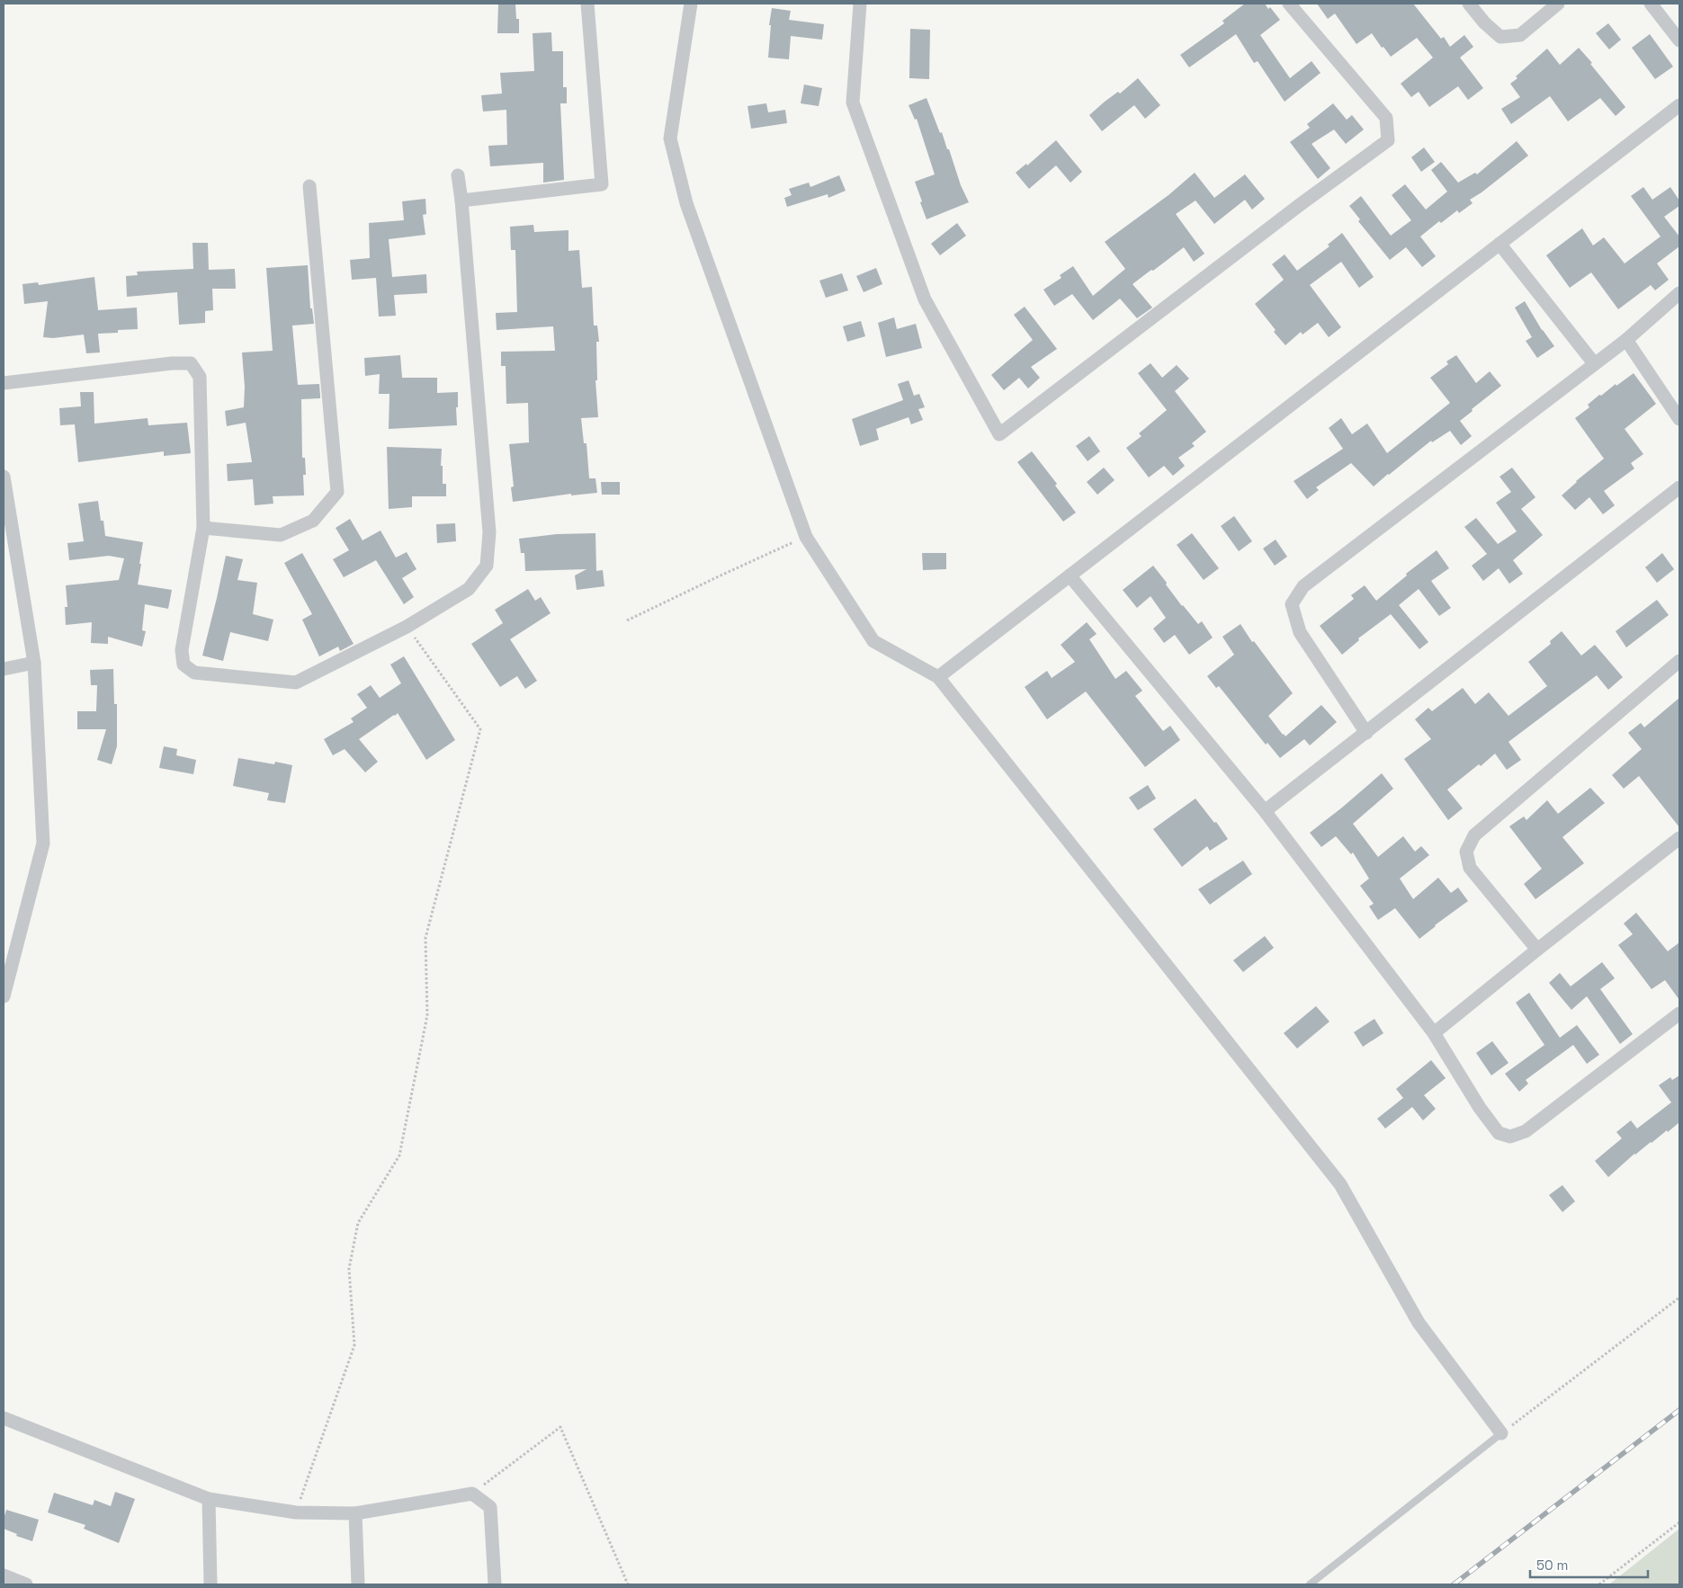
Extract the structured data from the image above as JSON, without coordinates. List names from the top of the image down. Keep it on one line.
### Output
{"scale_bar":"50 m"}
